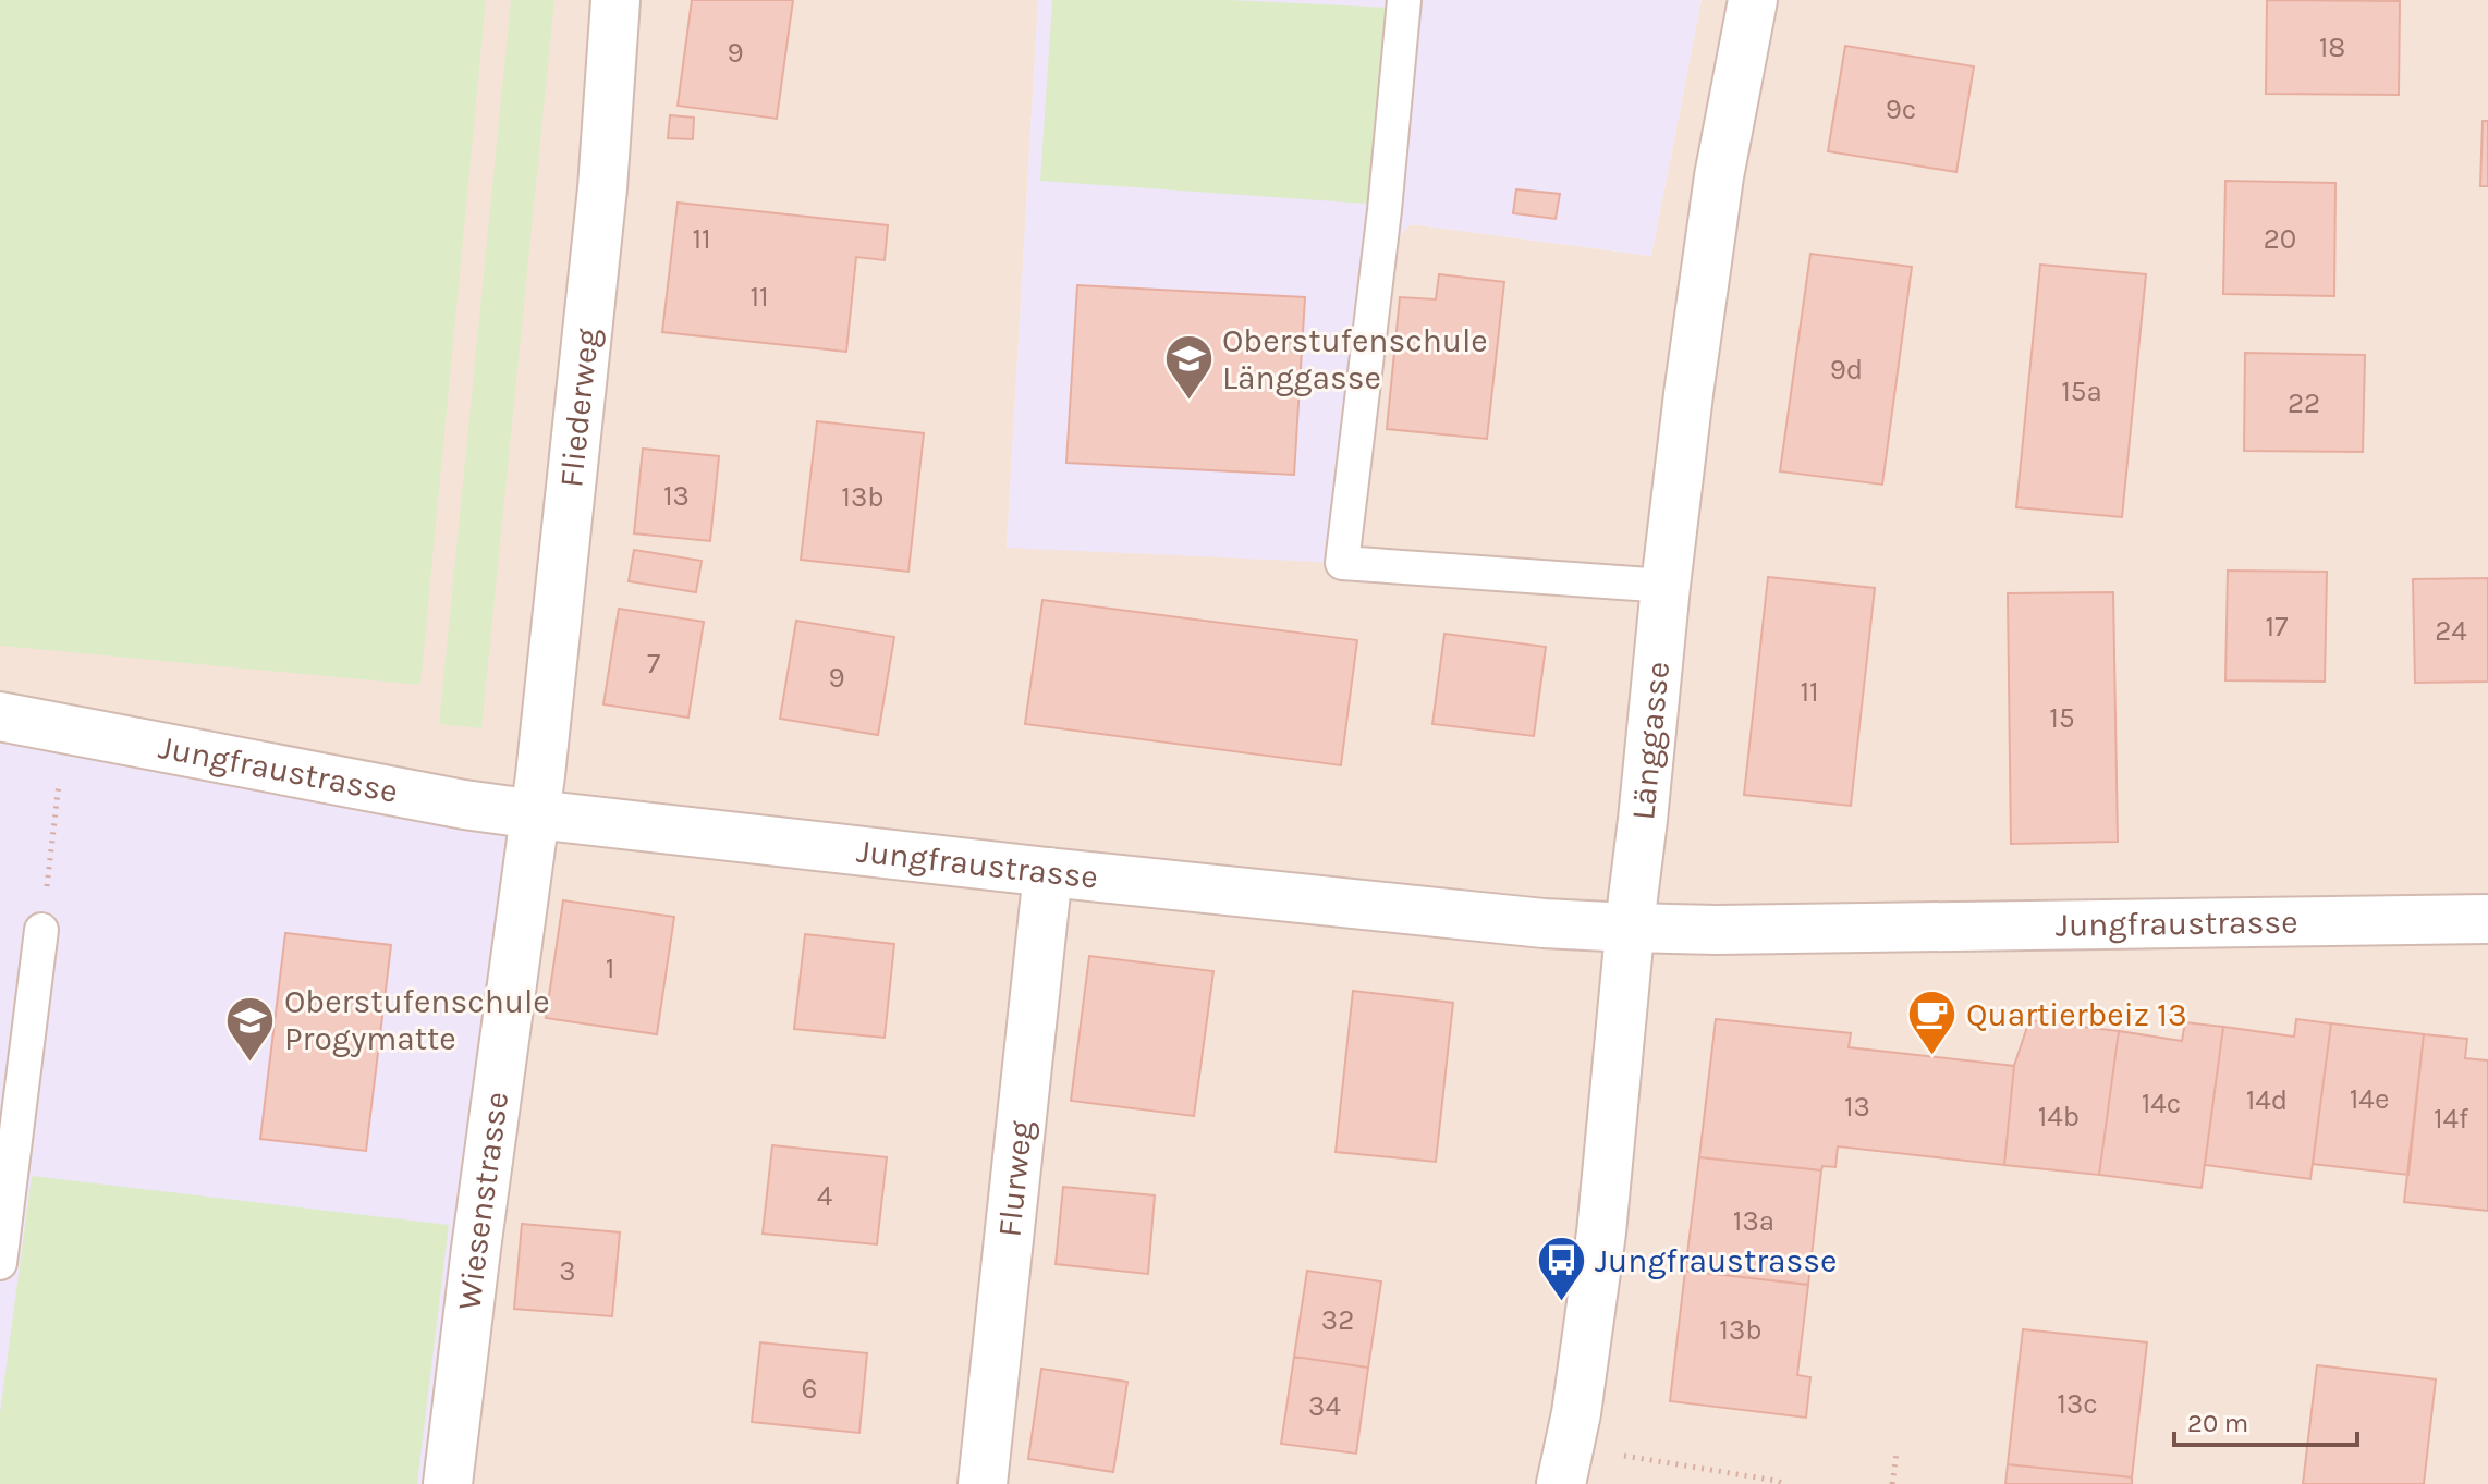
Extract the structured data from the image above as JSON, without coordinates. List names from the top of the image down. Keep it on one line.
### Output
{"streets":{"street":["Fliederweg","Länggasse","Jungfraustrasse","Flurweg","Wiesenstrasse"]},"crossings":[["Fliederweg","Jungfraustrasse"],["Fliederweg","Wiesenstrasse"],["Länggasse","Jungfraustrasse"],["Jungfraustrasse","Flurweg"],["Jungfraustrasse","Wiesenstrasse"]],"places":{"school or university":["Oberstufenschule Länggasse","Oberstufenschule Progymatte"],"cafe":["Quartierbeiz 13"],"bus stop":["Jungfraustrasse"]},"house_numbers":["18","9","9c","11","20","11","9d","15a","22","13","13b","17","24","7","9","11","15","1","14e","14d","14c","13","14b","14f","4","13a","3","32","13b","6","13c","34"],"scale_bar":"20 m"}
